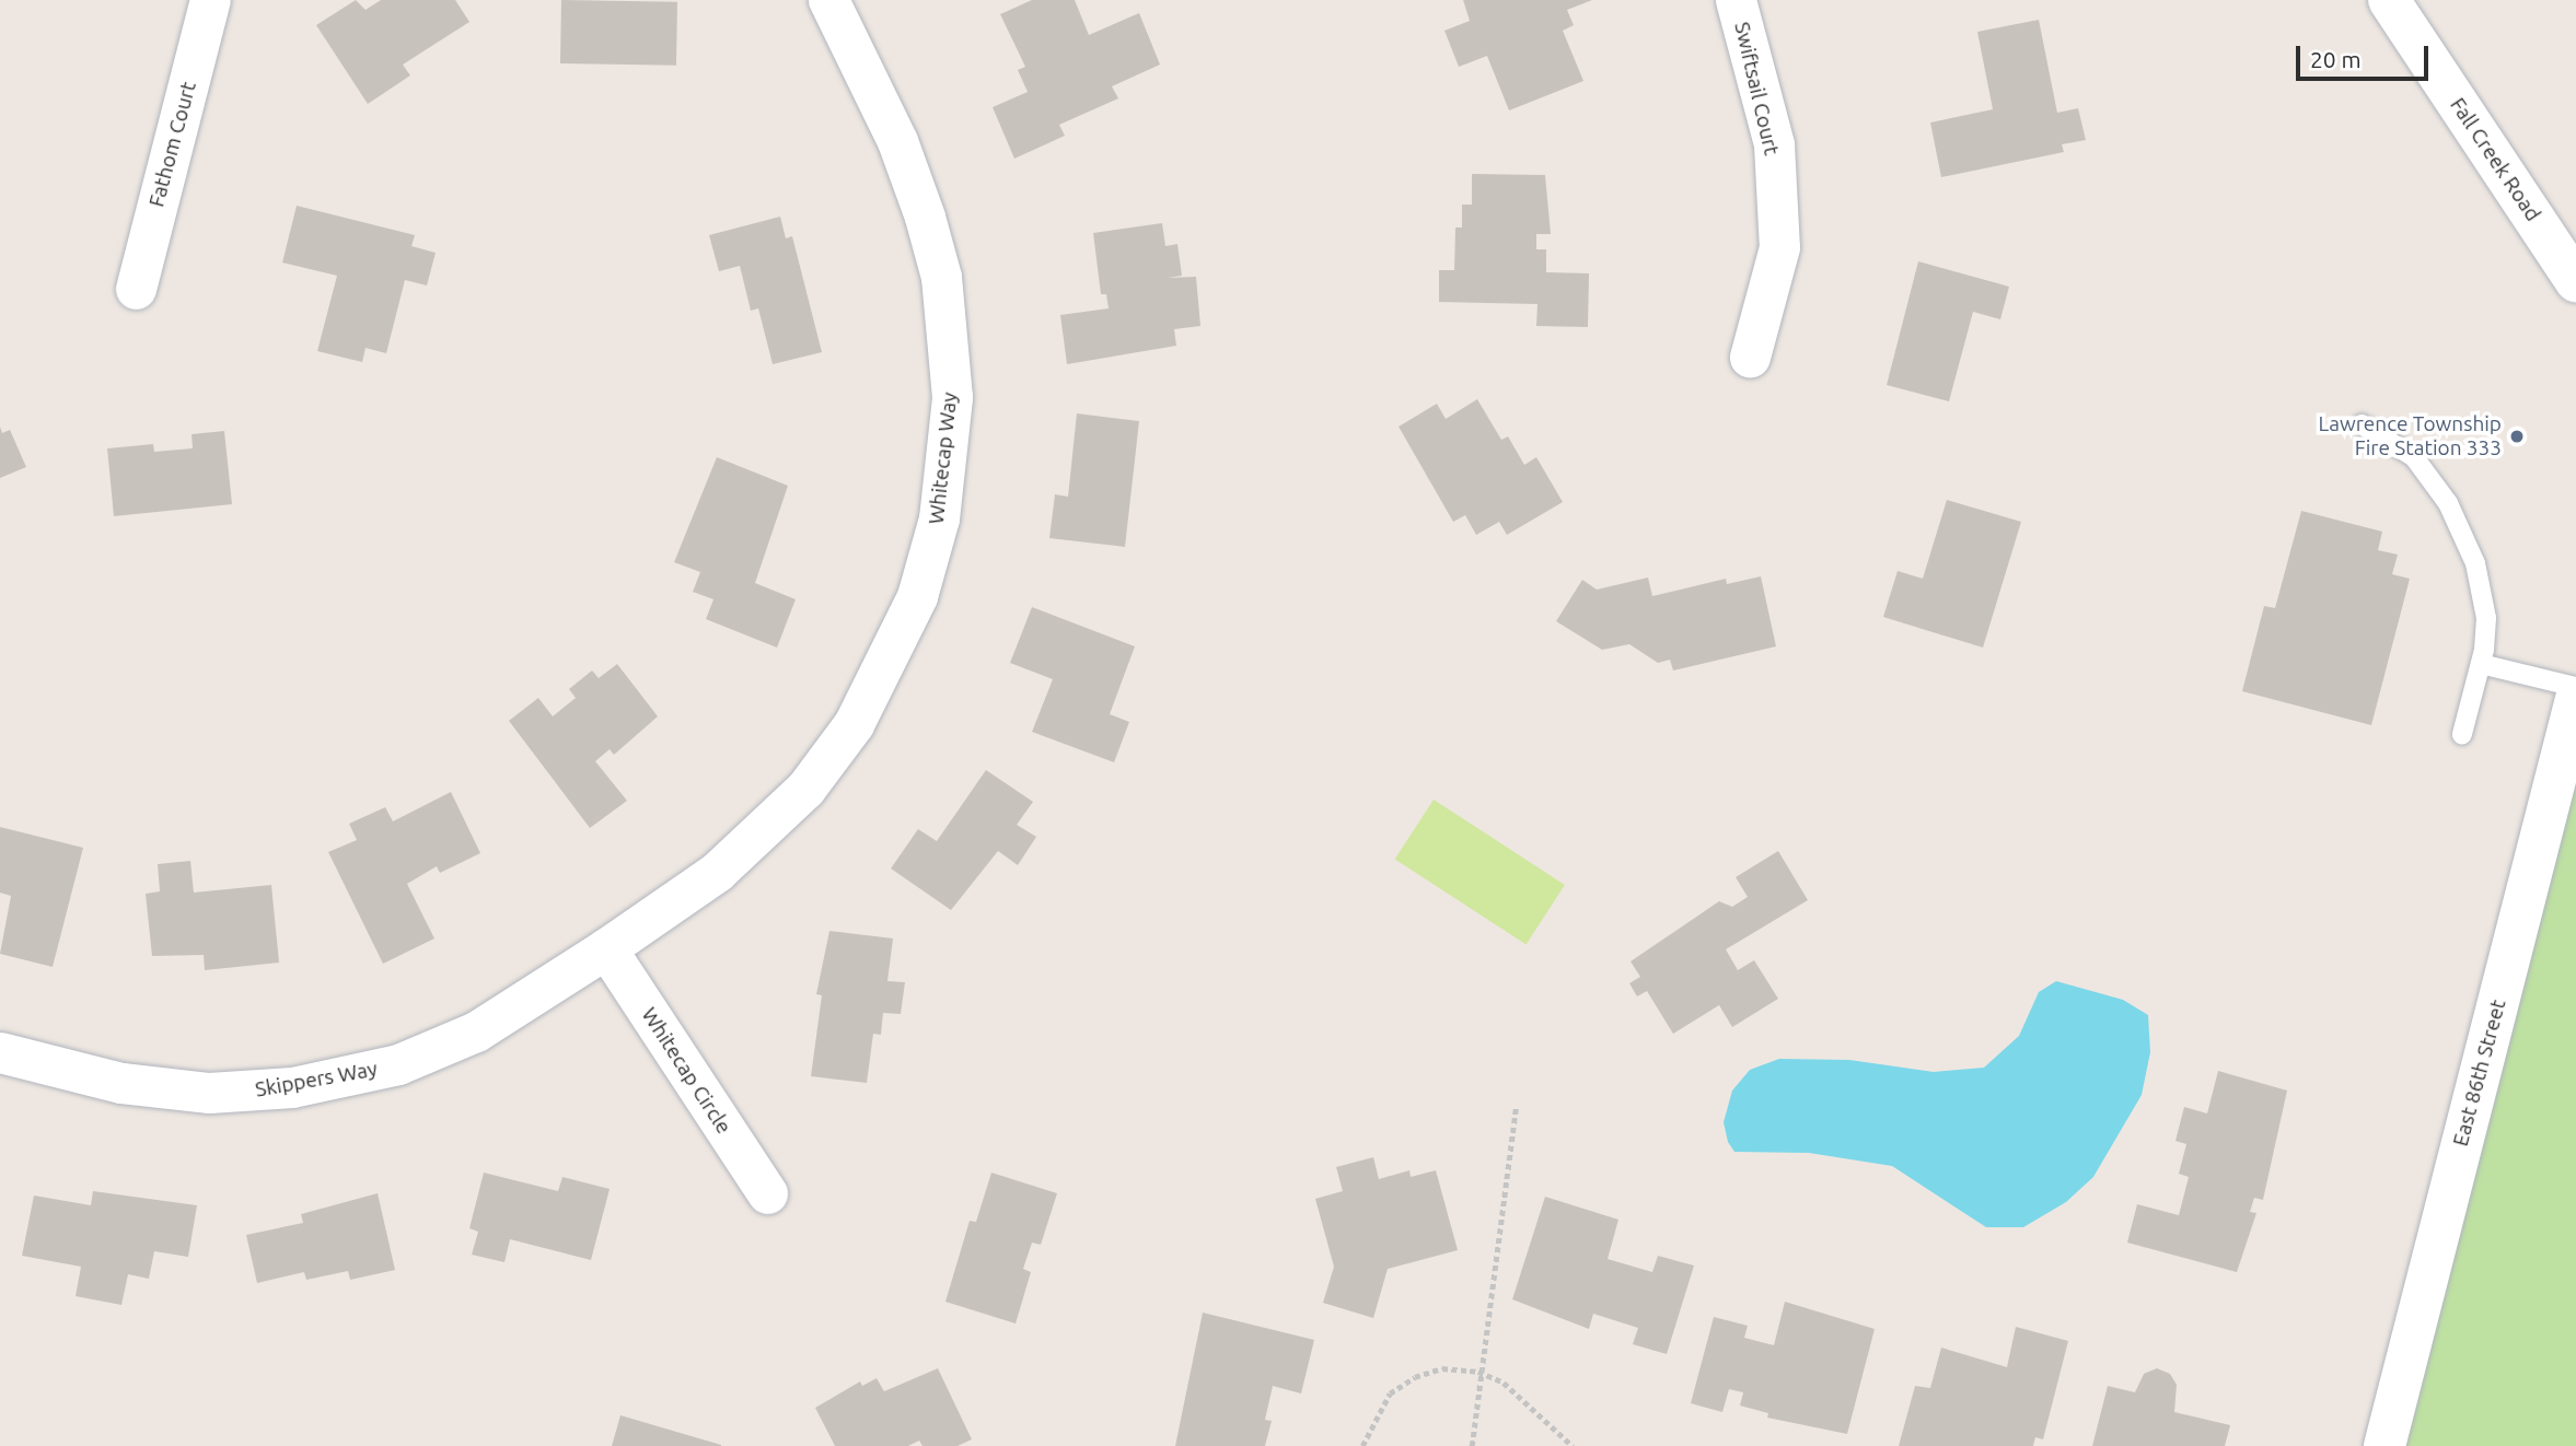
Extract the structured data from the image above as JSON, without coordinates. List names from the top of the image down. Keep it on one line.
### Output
{"streets":{"street":["Swiftsail Court","Fathom Court","Fall Creek Road","Whitecap Way","Whitecap Circle","East 86th Street","Skippers Way"]},"crossings":[["Whitecap Way","Whitecap Circle"],["Whitecap Way","Skippers Way"],["Whitecap Circle","Skippers Way"]],"places":["Lawrence Township Fire Station 333"],"scale_bar":"20 m"}
